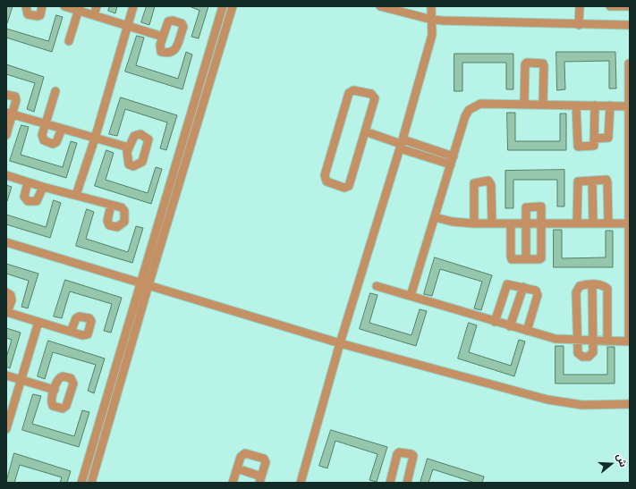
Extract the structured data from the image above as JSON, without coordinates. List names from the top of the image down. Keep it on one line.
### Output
{"north":"right"}
